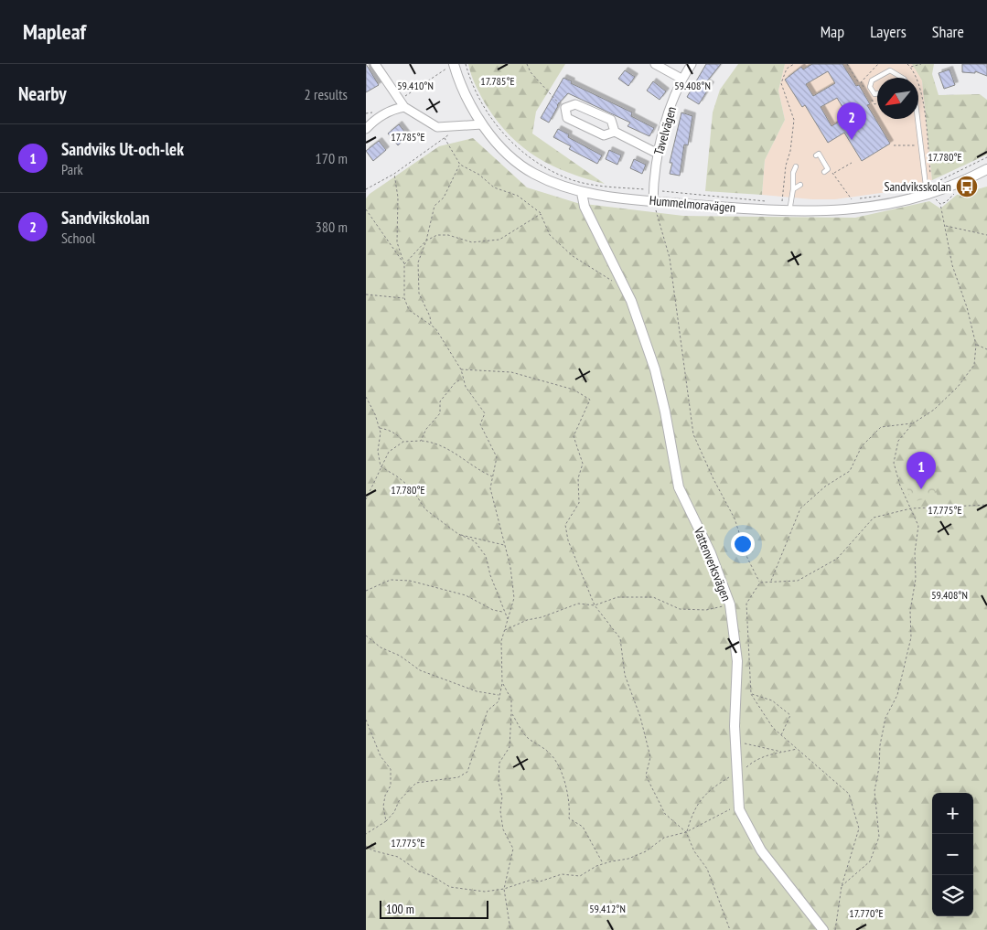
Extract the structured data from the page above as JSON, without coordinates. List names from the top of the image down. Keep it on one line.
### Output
{"streets":{"street":["Tavelvägen","Hummelmoravägen","Vattenverksvägen"]},"crossings":[["Tavelvägen","Hummelmoravägen"],["Hummelmoravägen","Vattenverksvägen"]],"places":{"bus stop":["Sandviksskolan"]},"scale_bar":"100 m","north":"bottom left","page":{"header":"Mapleaf","nav":["Map","Layers","Share"],"heading":["Nearby","2 results"],"pins":["2","1"],"list":[{"mark":"1","name":"Sandviks Ut-och-lek","note":"Park","value":"170 m"},{"mark":"2","name":"Sandvikskolan","note":"School","value":"380 m"}],"map_buttons":["+","−"],"scale":"100 m"},"coordinates":["17.785°E","59.410°N","59.408°N","17.780°E","17.775°E","59.412°N","17.770°E"]}
